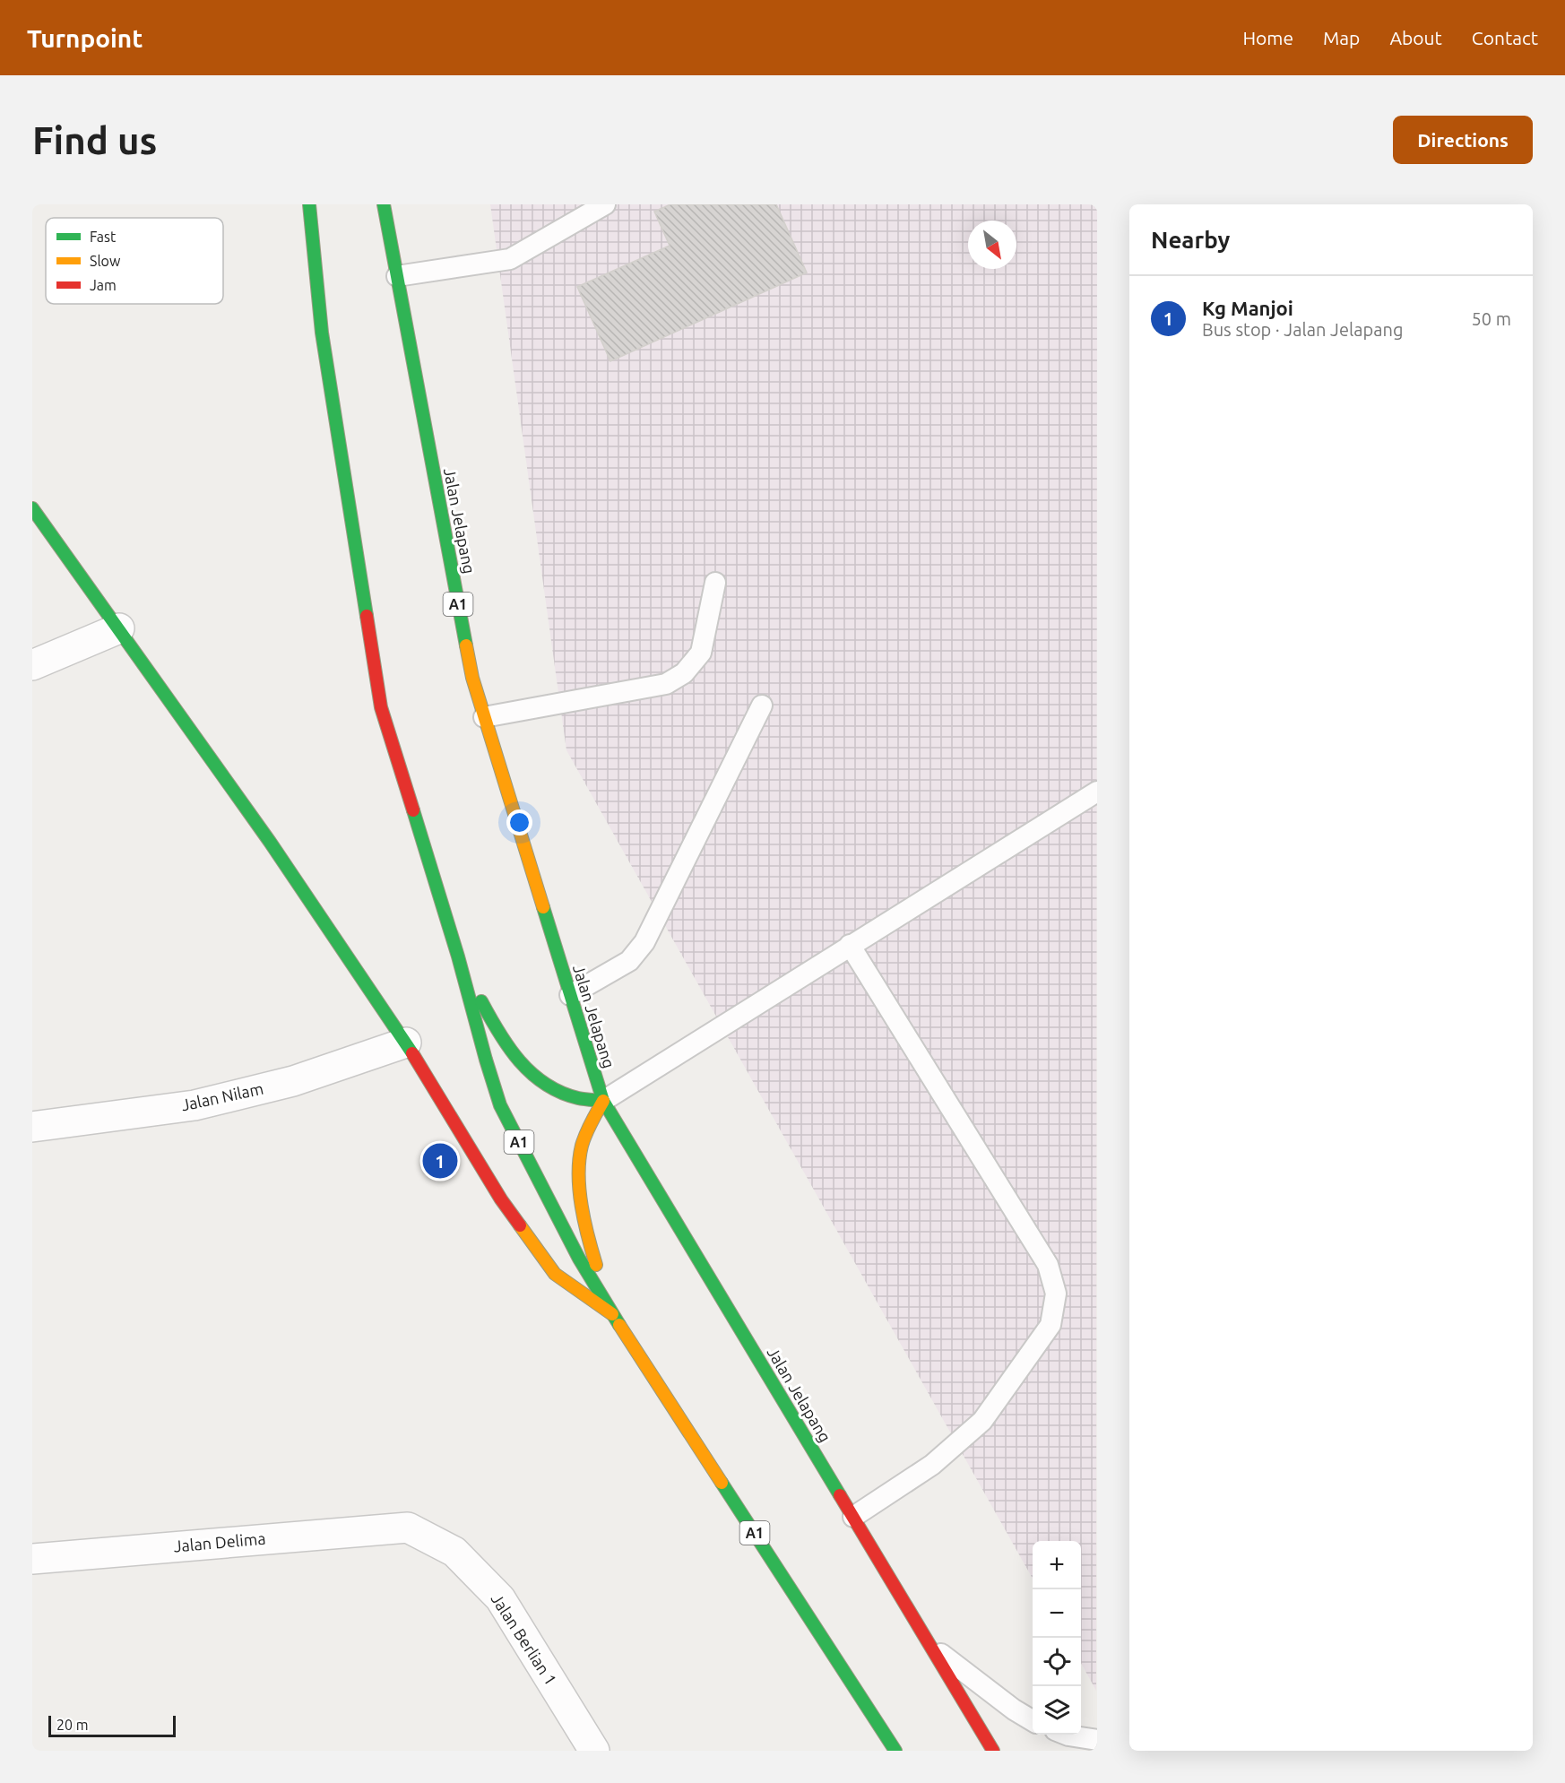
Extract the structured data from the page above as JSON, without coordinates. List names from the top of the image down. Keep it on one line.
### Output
{"streets":{"main road":["Jalan Jelapang","A1"],"street":["Jalan Nilam","Jalan Delima","Jalan Berlian 1"]},"crossings":[["Jalan Delima","Jalan Berlian 1"]],"legend":["Fast","Slow","Jam"],"scale_bar":"20 m","north":"bottom right","page":{"header":"Turnpoint","nav":["Home","Map","About","Contact"],"buttons":"Directions","title":"Find us","heading":"Nearby","list":[{"mark":"1","name":"Kg Manjoi","note":"Bus stop · Jalan Jelapang","value":"50 m"}],"pins":"1","map_buttons":["+","−"],"scale":"20 m"}}
